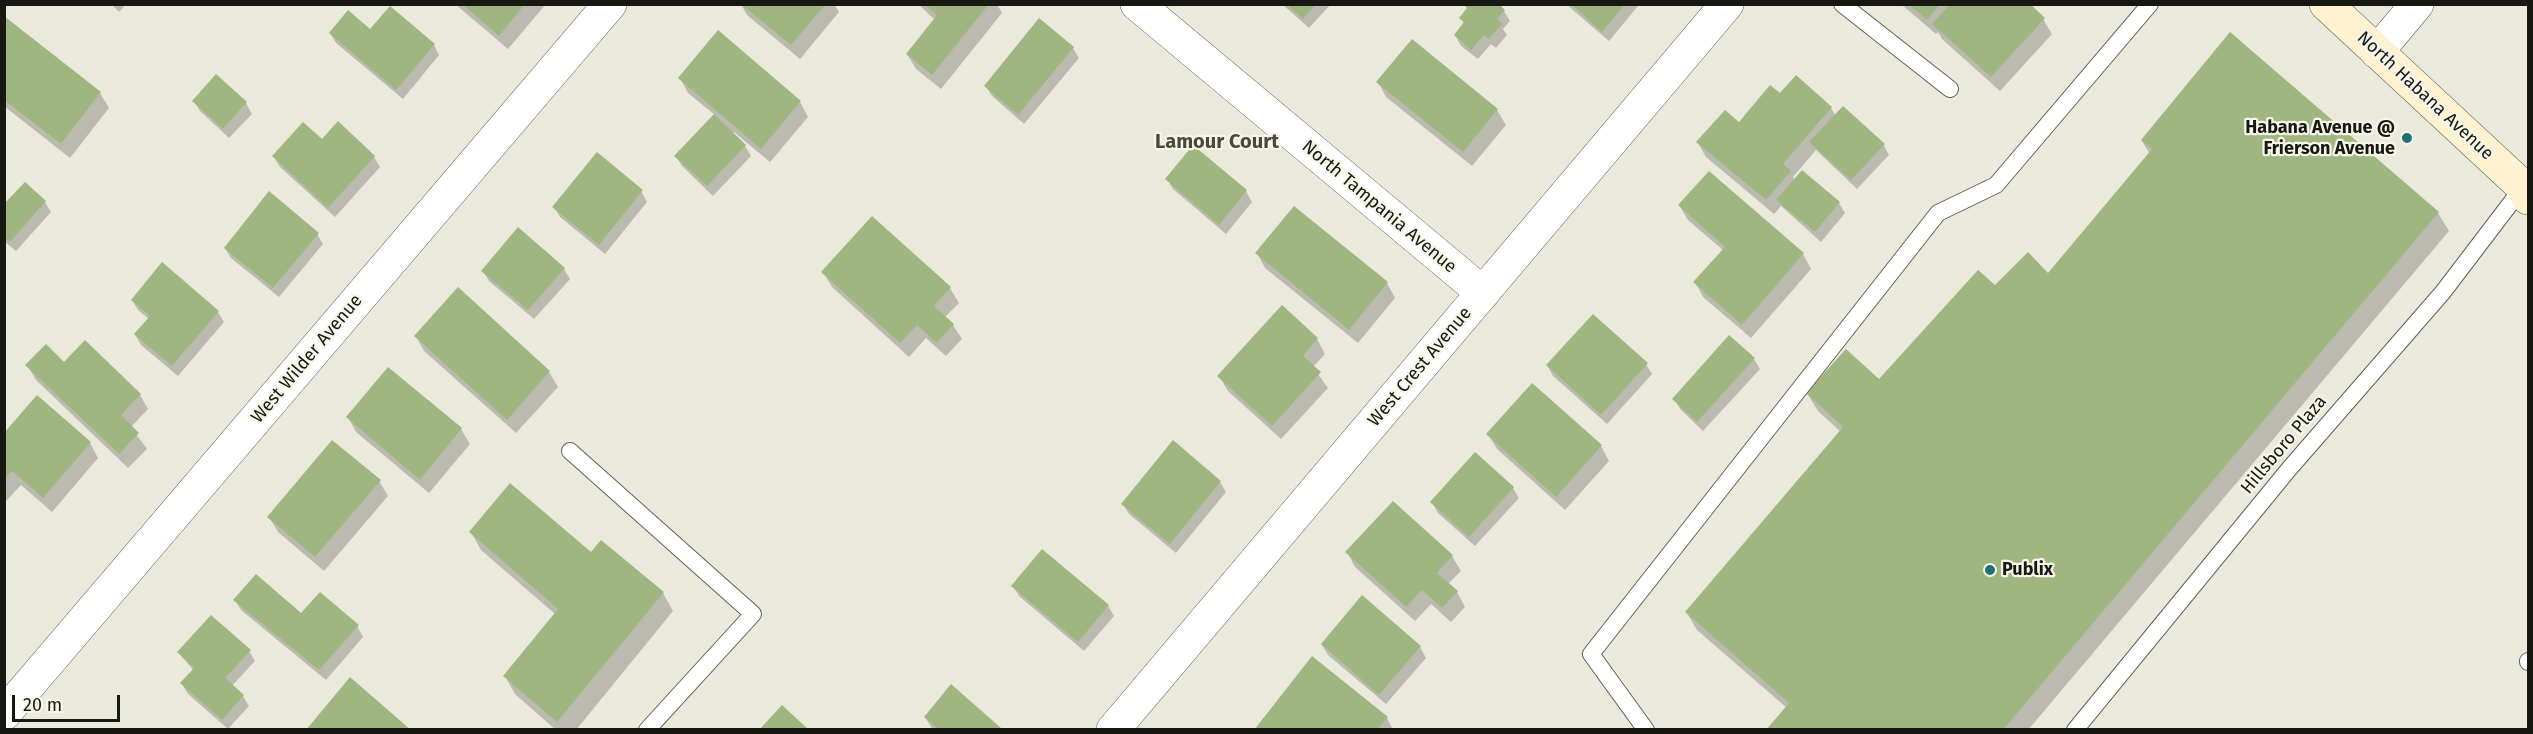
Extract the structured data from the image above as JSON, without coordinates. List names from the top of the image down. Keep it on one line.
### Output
{"streets":{"street":["North Habana Avenue","North Tampania Avenue","West Wilder Avenue","West Crest Avenue"],"lane":["Hillsboro Plaza"]},"crossings":[["North Habana Avenue","Hillsboro Plaza"],["North Tampania Avenue","West Crest Avenue"]],"districts":["Lamour Court"],"places":["Habana Avenue @ Frierson Avenue","Publix"],"scale_bar":"20 m"}
